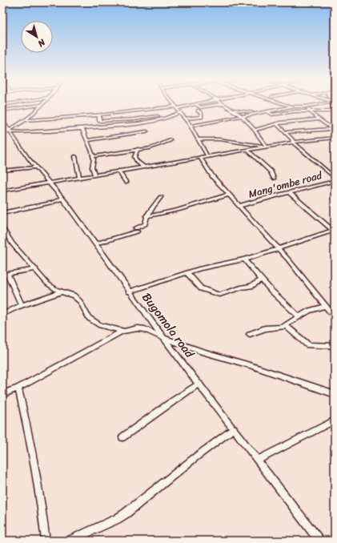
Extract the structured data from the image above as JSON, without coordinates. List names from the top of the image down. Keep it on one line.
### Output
{"streets":{"street":["Mang'ombe road","Bugomola road"]},"north":"bottom right"}
